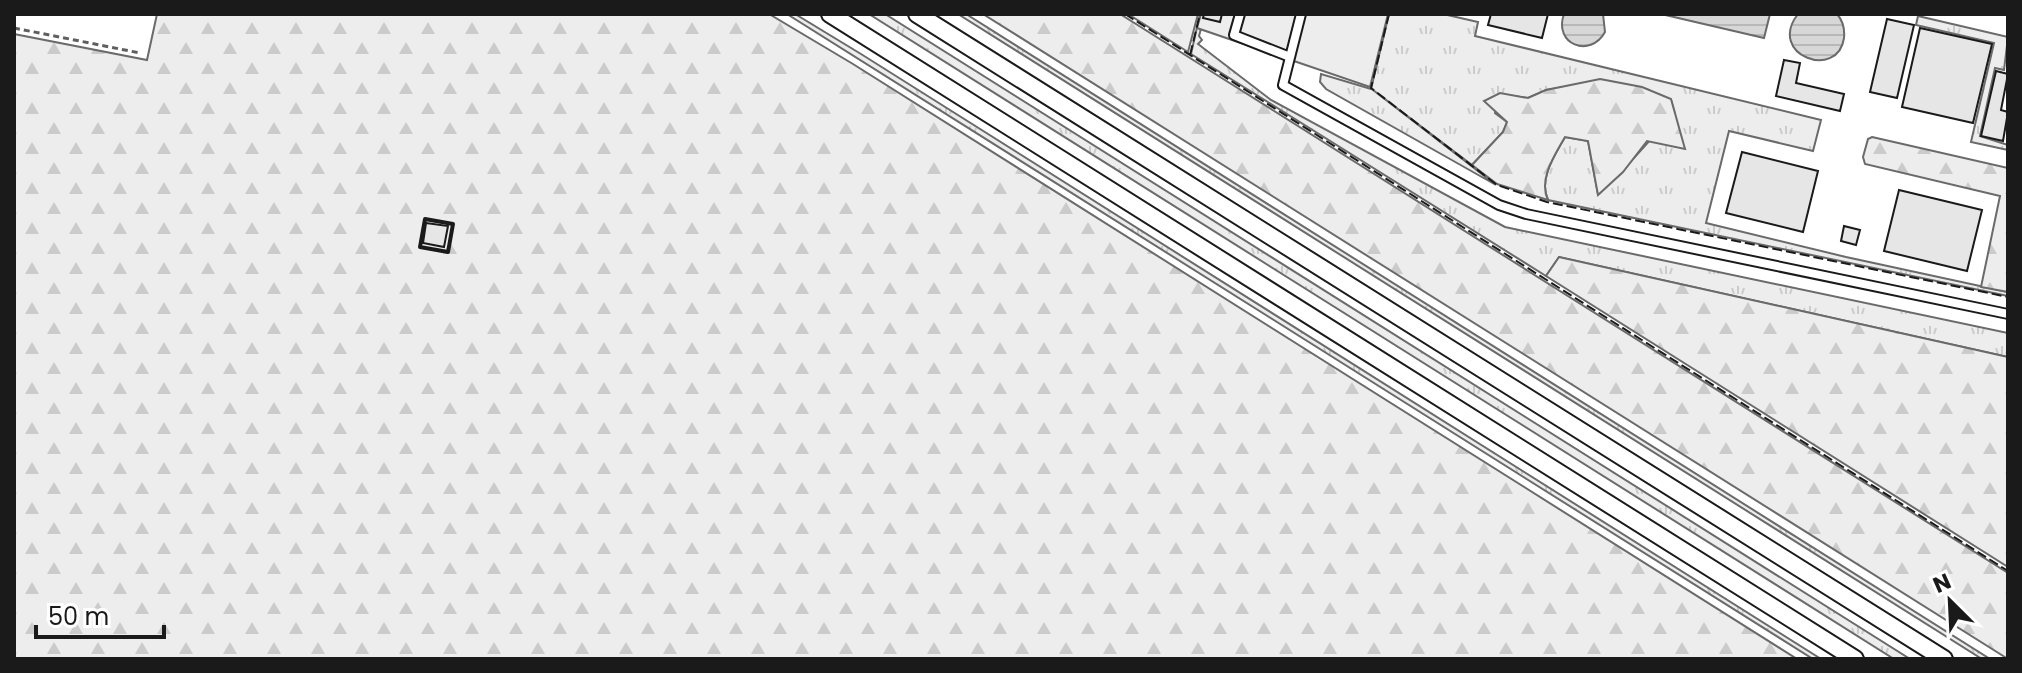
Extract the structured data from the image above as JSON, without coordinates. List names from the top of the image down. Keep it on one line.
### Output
{"scale_bar":"50 m","north":"top left"}
